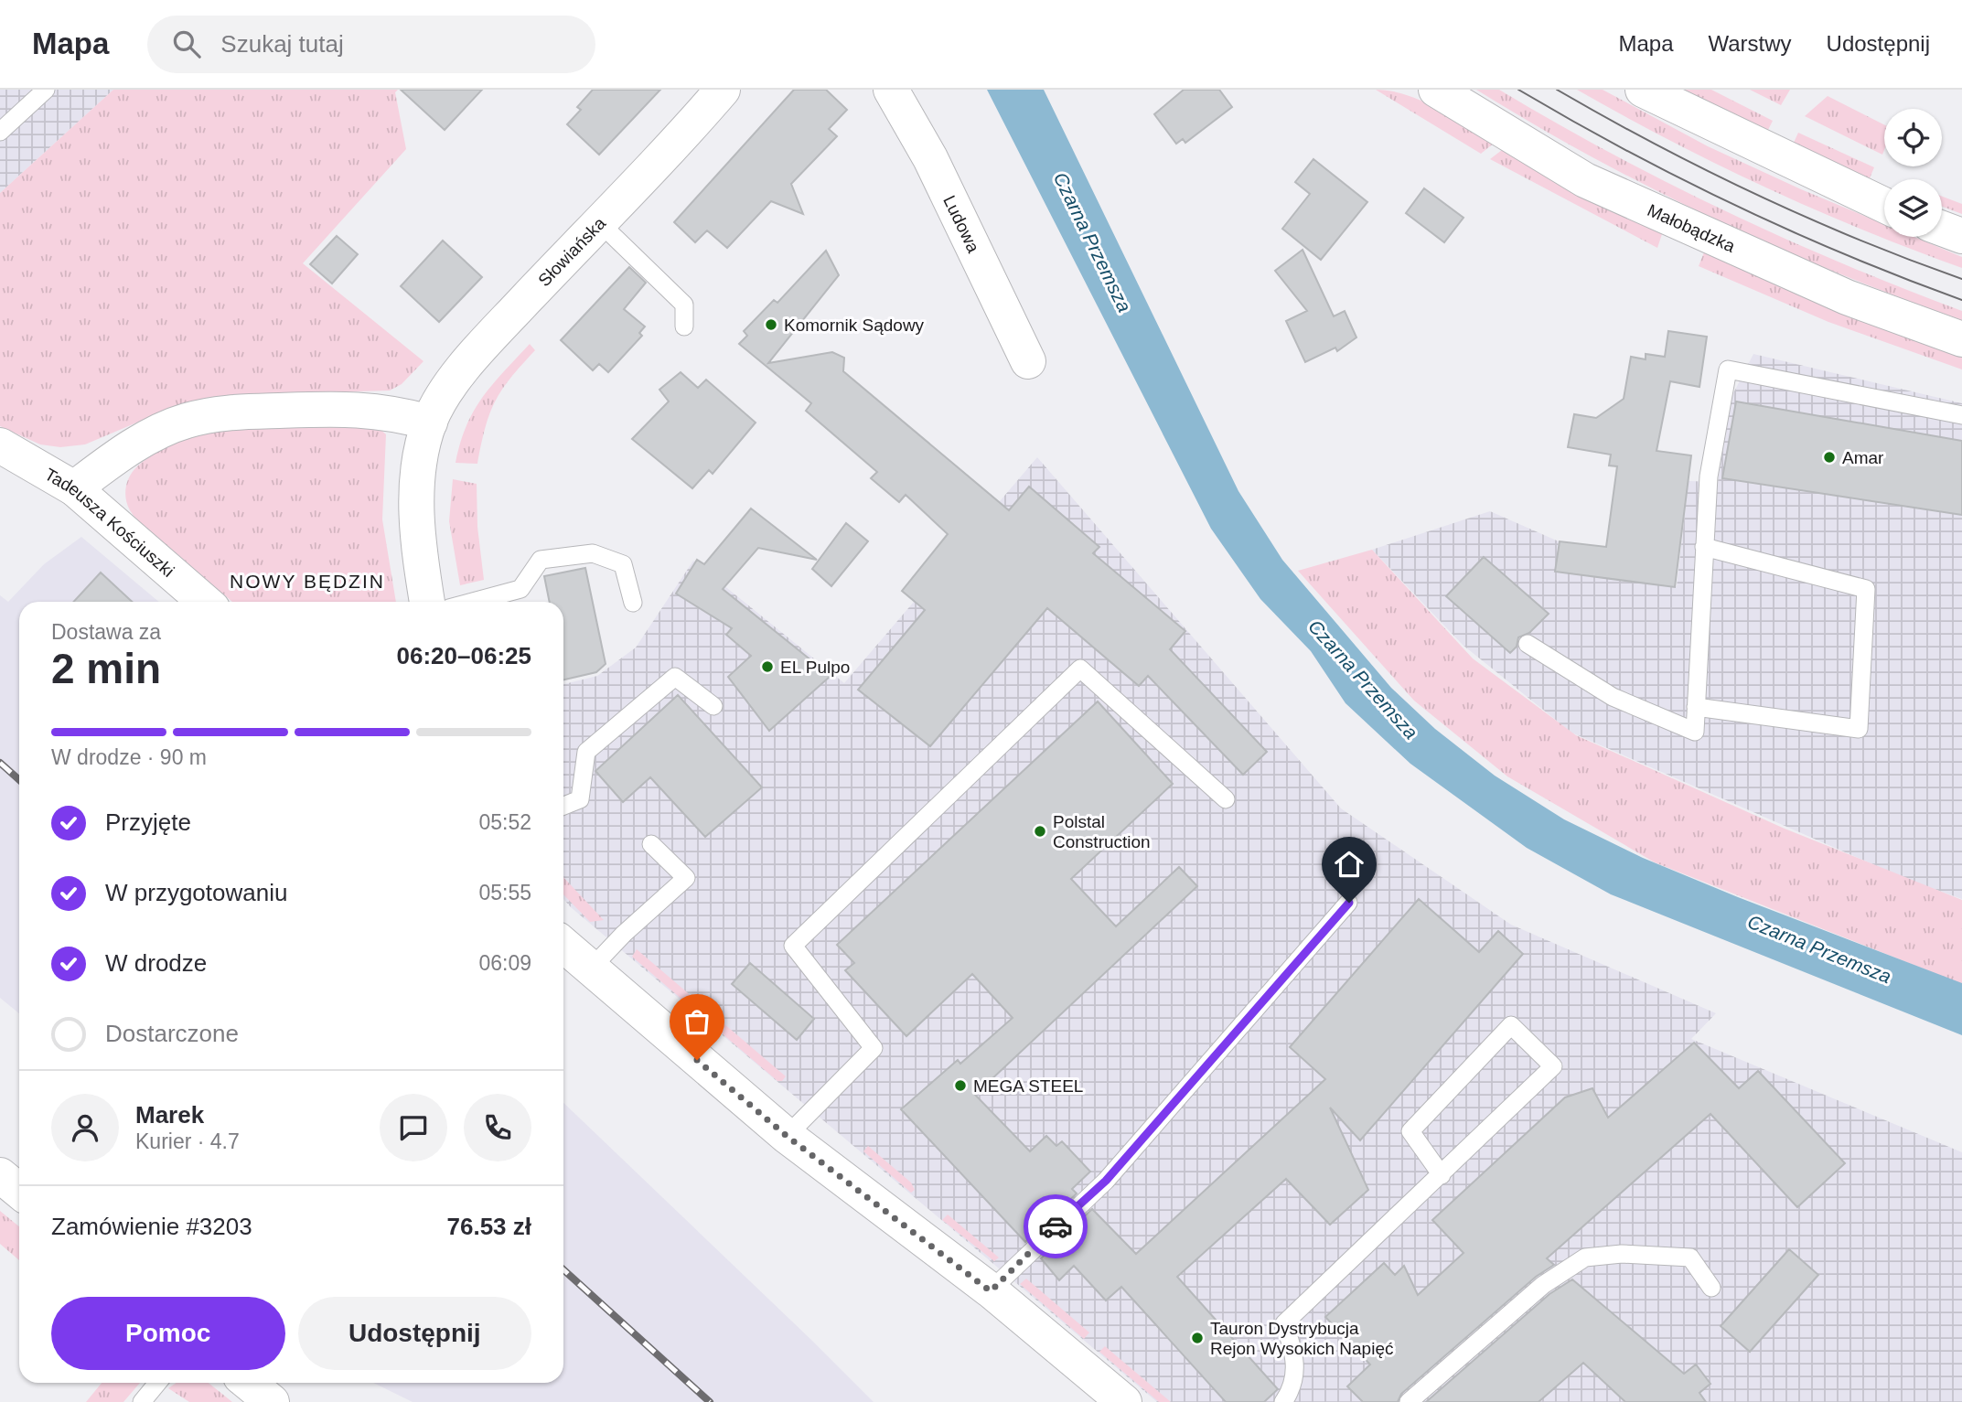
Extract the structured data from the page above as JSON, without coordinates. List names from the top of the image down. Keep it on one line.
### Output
{"streets":{"street":["Ludowa","Małobądzka","Słowiańska","Tadeusza Kościuszki"]},"districts":["NOWY BĘDZIN"],"water":["Czarna Przemsza"],"places":["Komornik Sądowy","Amar","EL Pulpo","Polstal Construction","MEGA STEEL","Tauron Dystrybucja Rejon Wysokich Napięć"],"page":{"header":"Mapa","search":"Szukaj tutaj","nav":["Mapa","Warstwy","Udostępnij"],"heading":["2 min","Dostawa za","06:20–06:25"],"panel":["Marek","Kurier · 4.7","Zamówienie #3203","76.53 zł"],"bar":"W drodze · 90 m","list":[["Przyjęte","05:52"],["W przygotowaniu","05:55"],["W drodze","06:09"],"Dostarczone"],"buttons":["Pomoc","Udostępnij"]}}
